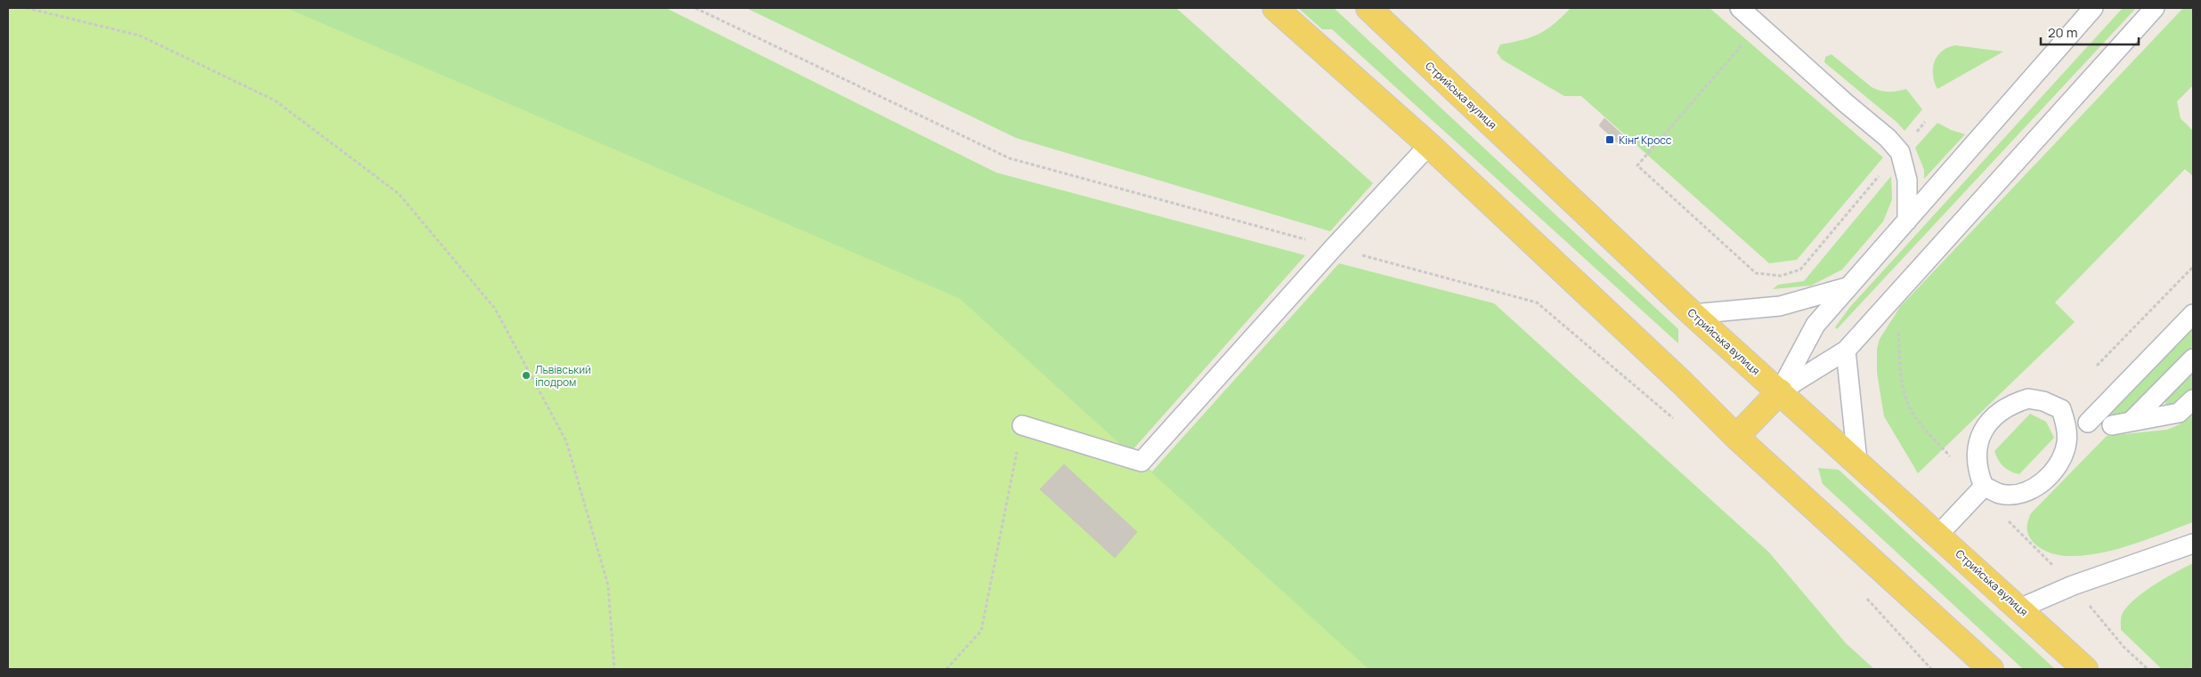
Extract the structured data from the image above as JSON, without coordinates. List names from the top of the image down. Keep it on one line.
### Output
{"streets":{"main road":["Стрийська вулиця"]},"places":{"transit":["Кінґ Кросс"],"other":["Львівський іподром"]},"scale_bar":"20 m"}
